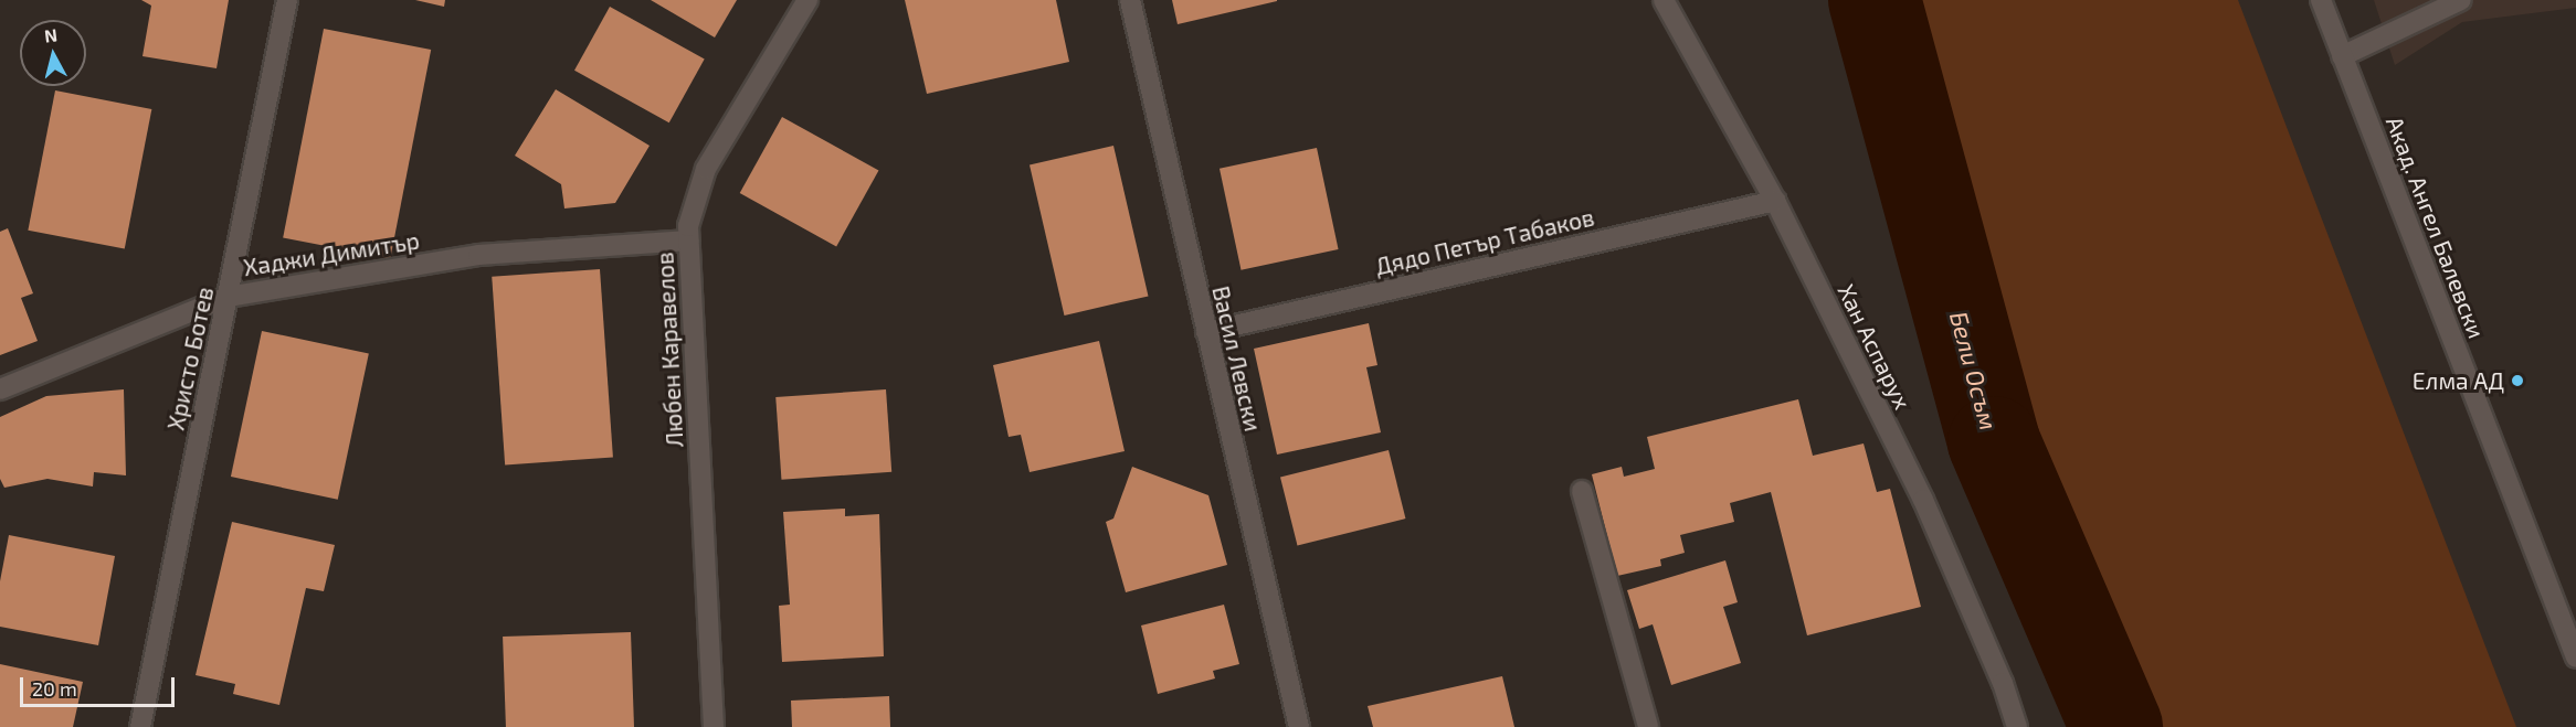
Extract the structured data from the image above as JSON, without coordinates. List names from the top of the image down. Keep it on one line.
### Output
{"streets":{"street":["Акад. Ангел Балевски","Дядо Петър Табаков","Хаджи Димитър","Хан Аспарух","Любен Каравелов","Христо Ботев","Васил Левски"]},"crossings":[["Дядо Петър Табаков","Хан Аспарух"],["Дядо Петър Табаков","Васил Левски"],["Хаджи Димитър","Любен Каравелов"],["Хаджи Димитър","Христо Ботев"]],"water":["Бели Осъм"],"places":["Елма АД"],"scale_bar":"20 m","north":"top"}
